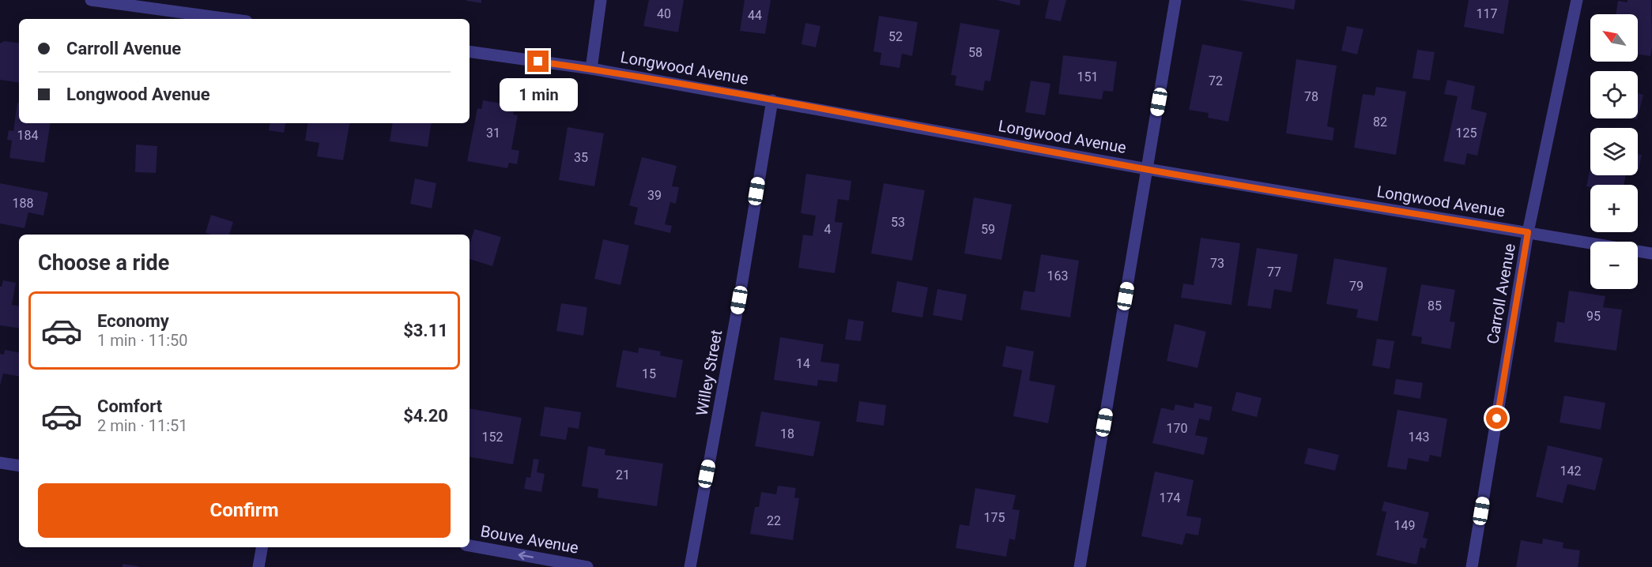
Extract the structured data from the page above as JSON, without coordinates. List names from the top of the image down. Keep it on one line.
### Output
{"streets":{"street":["Longwood Avenue","Carroll Avenue","Willey Street","Bouve Avenue"]},"crossings":[["Longwood Avenue","Carroll Avenue"],["Longwood Avenue","Willey Street"]],"one_way":["Bouve Avenue"],"house_numbers":["40","117","44","52","58","151","72","78","82","31","125","184","35","39","188","53","4","59","73","77","163","79","85","95","14","15","170","18","152","143","142","21","174","175","22","149"],"north":"top left","page":{"map_buttons":["+","−"],"banner":["Carroll Avenue","Longwood Avenue"],"bubble":"1 min","heading":"Choose a ride","list":[{"name":"Economy","note":"1 min · 11:50","value":"$3.11"},{"name":"Comfort","note":"2 min · 11:51","value":"$4.20"}],"buttons":"Confirm"}}
